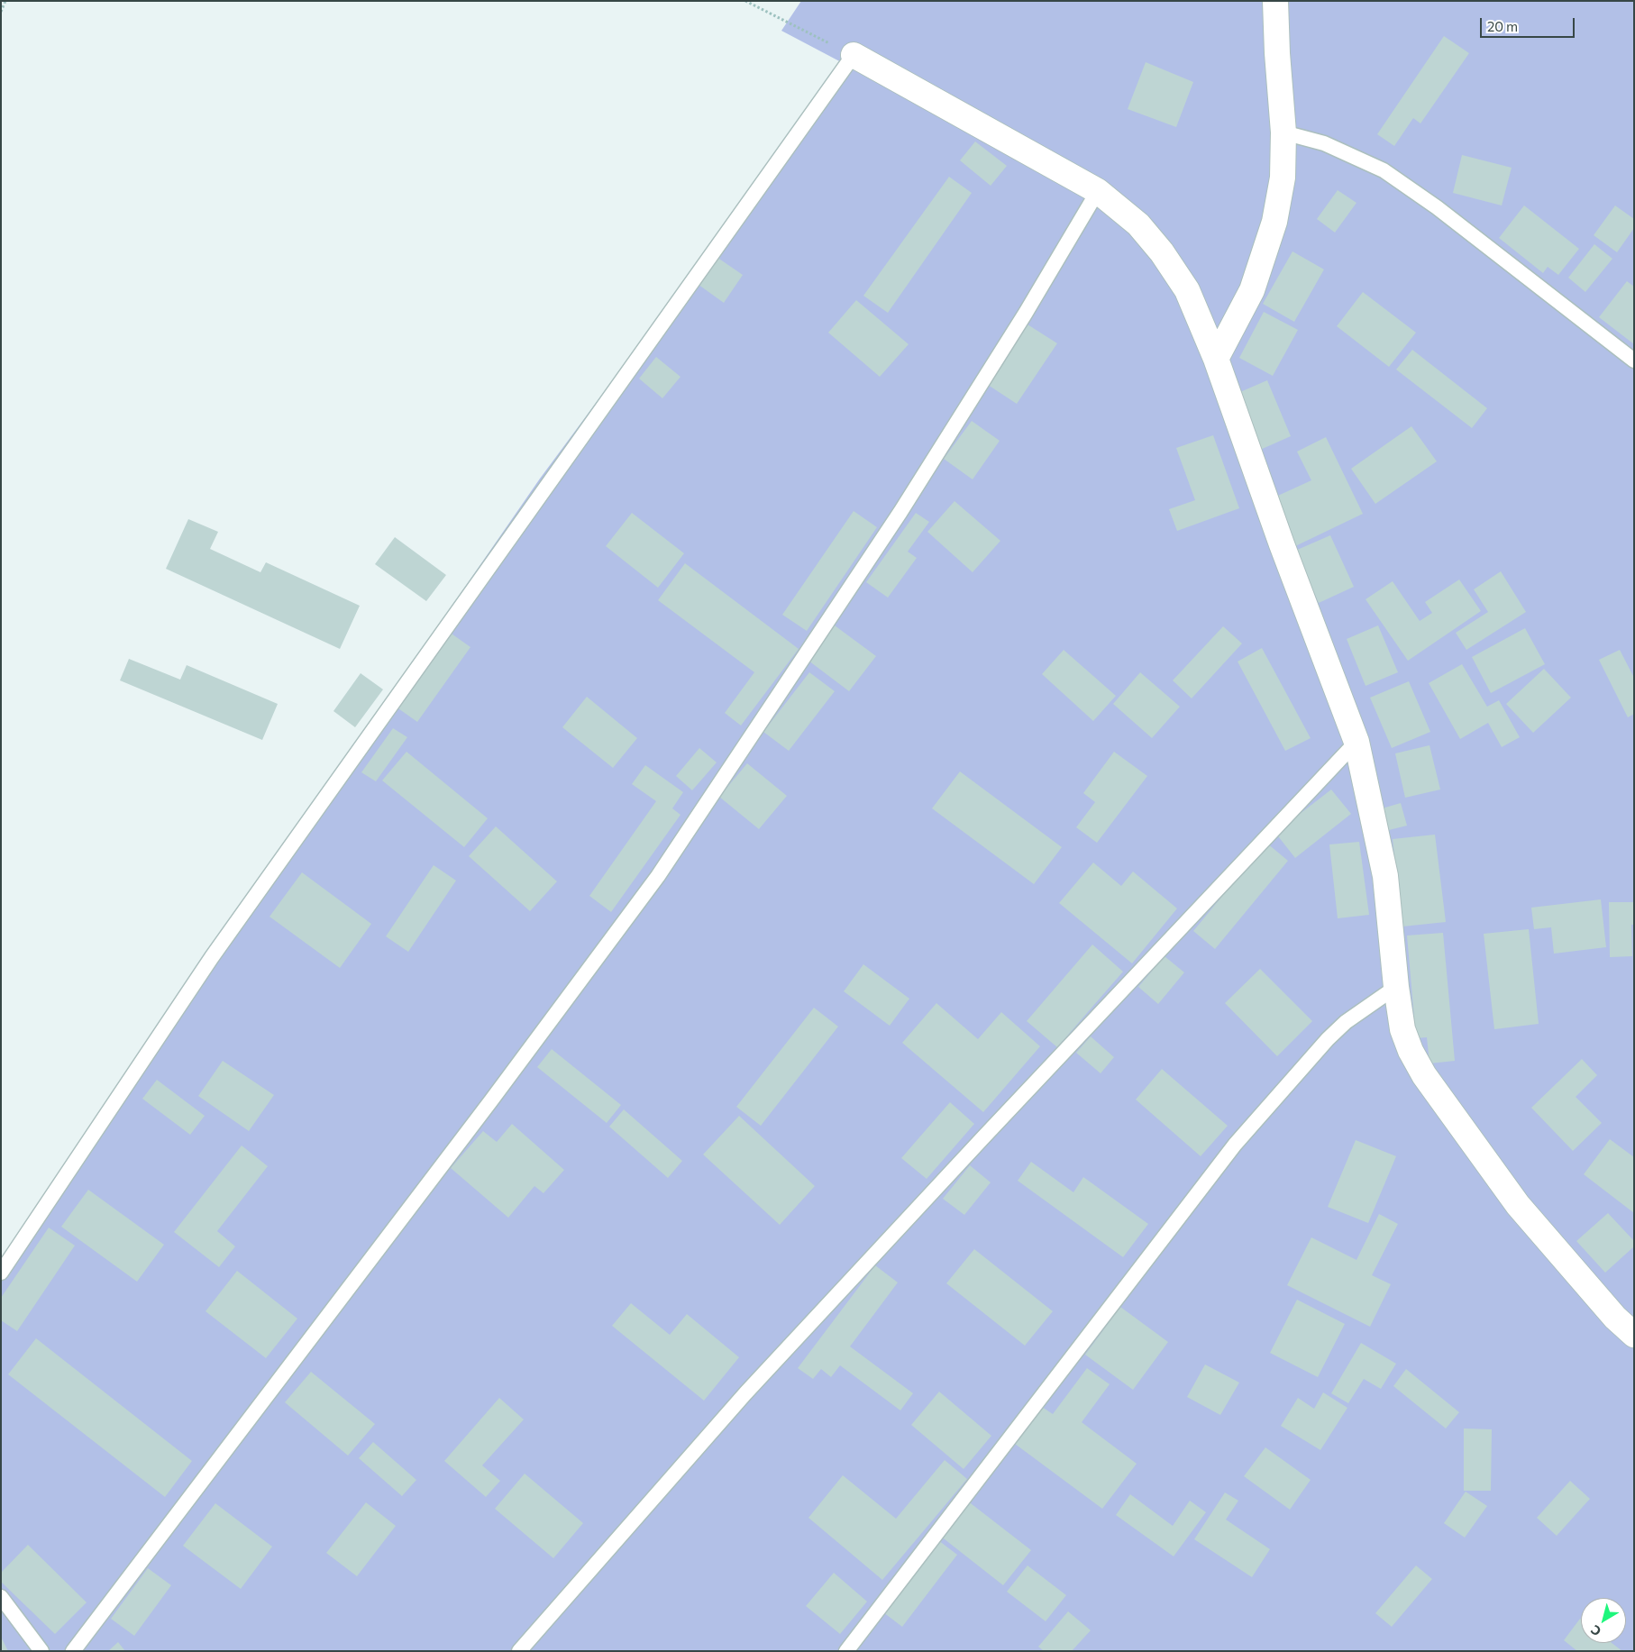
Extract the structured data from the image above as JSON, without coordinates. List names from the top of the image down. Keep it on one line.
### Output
{"scale_bar":"20 m","north":"bottom left"}
